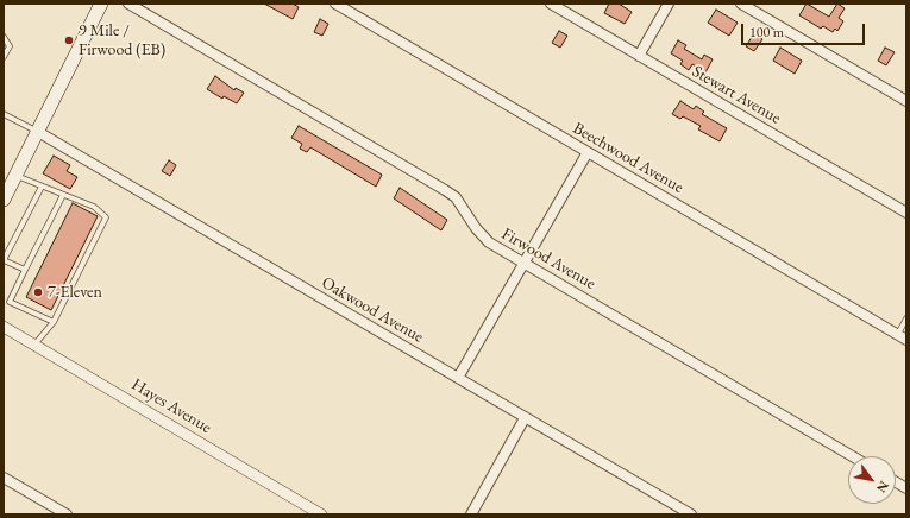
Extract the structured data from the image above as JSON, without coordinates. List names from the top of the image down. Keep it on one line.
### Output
{"streets":{"street":["Stewart Avenue","Beechwood Avenue","Firwood Avenue","Oakwood Avenue","Hayes Avenue"]},"places":["9 Mile / Firwood (EB)","7-Eleven"],"scale_bar":"100 m","north":"bottom right"}
